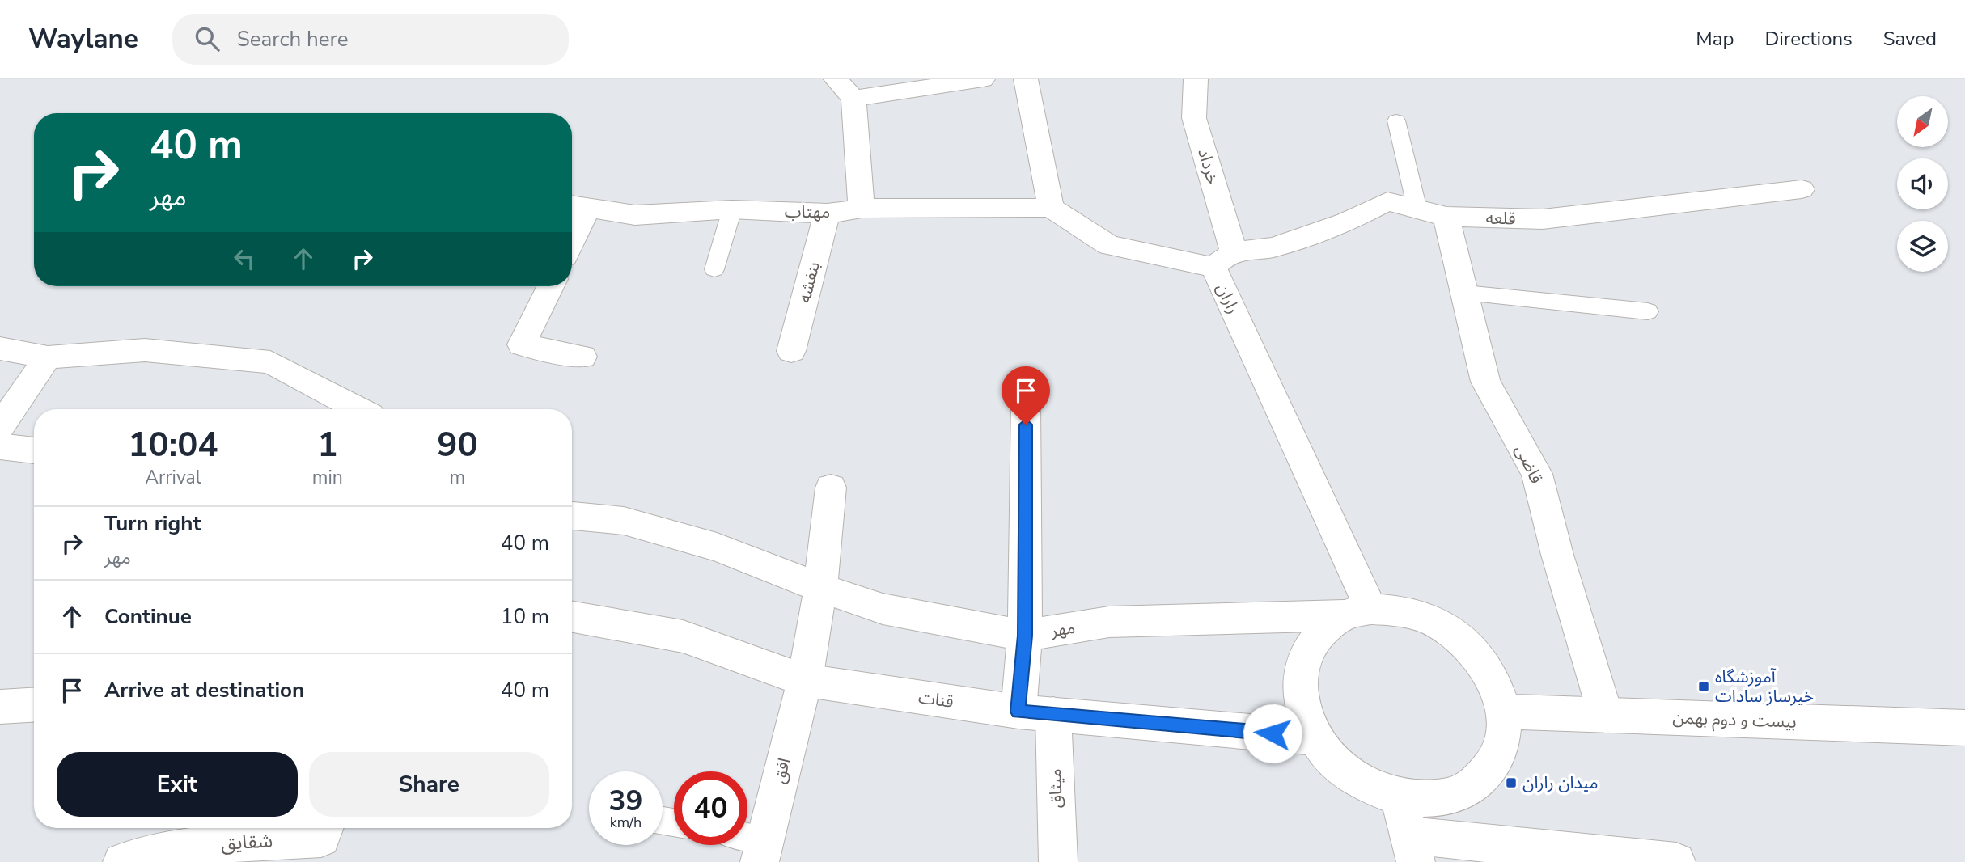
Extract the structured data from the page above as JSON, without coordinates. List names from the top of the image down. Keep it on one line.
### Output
{"streets":{"street":["خرداد","مهتاب","قلعه","بنفشه","راران","قاضی","مهر","قنات","بیست و دوم بهمن","افق","میثاق","شقایق"]},"crossings":[["خرداد","قلعه"],["خرداد","راران"],["مهتاب","بنفشه"],["مهتاب","راران"],["قلعه","راران"],["قلعه","قاضی"],["راران","مهر"],["راران","قنات"],["راران","بیست و دوم بهمن"],["قاضی","بیست و دوم بهمن"],["مهر","قنات"],["مهر","بیست و دوم بهمن"],["مهر","افق"],["قنات","بیست و دوم بهمن"],["قنات","افق"],["قنات","میثاق"]],"places":{"transit":["آموزشگاه خیرساز سادات","میدان راران"]},"north":"bottom left","page":{"header":"Waylane","search":"Search here","nav":["Map","Directions","Saved"],"turn":["40 m","مهر"],"eta":["10:04","Arrival","1","min","90","m"],"list":[{"name":"Turn right","note":"مهر","value":"40 m"},{"name":"Continue","value":"10 m"},{"name":"Arrive at destination","value":"40 m"}],"buttons":["Exit","Share"],"speed":"39 km/h","limit":"40"}}
